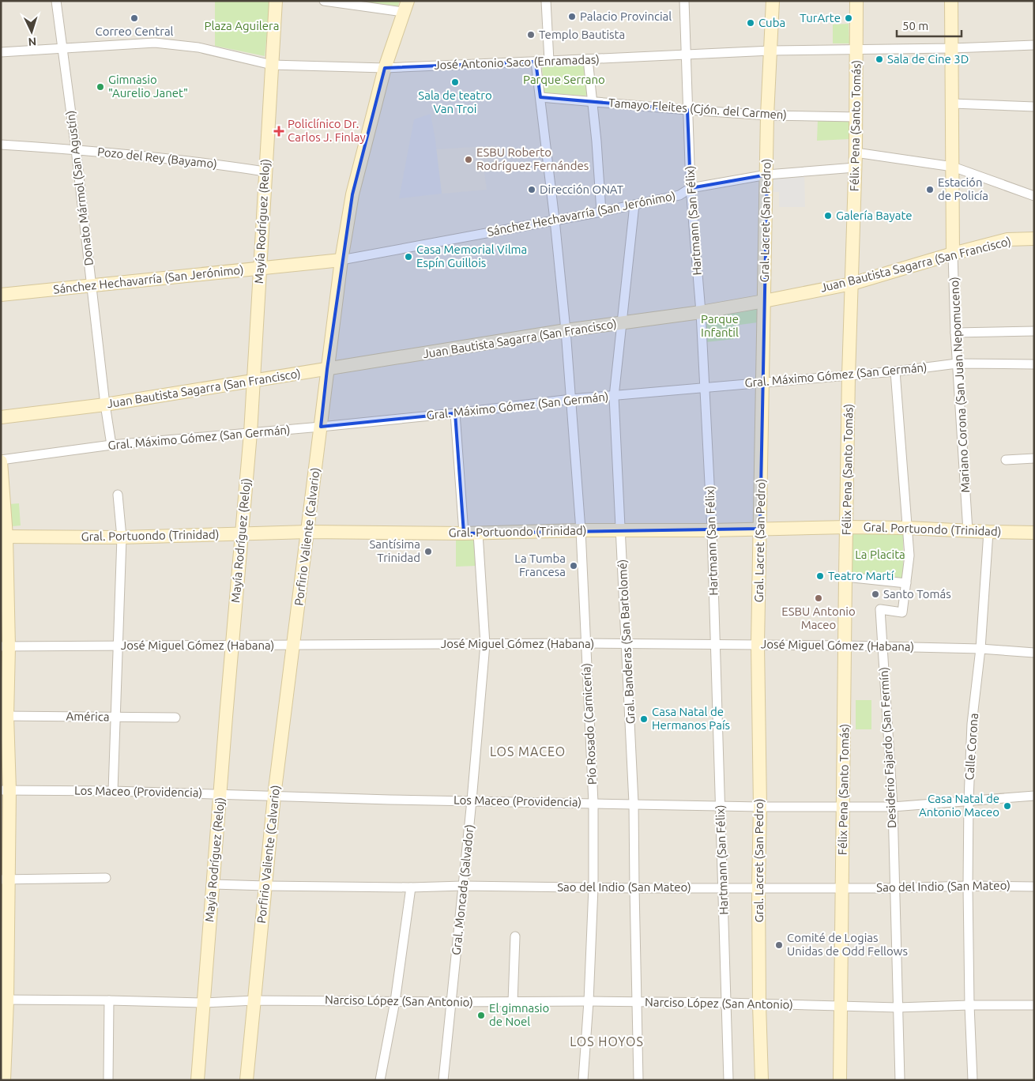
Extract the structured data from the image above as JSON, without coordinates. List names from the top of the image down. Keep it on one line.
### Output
{"streets":{"street":["José Antonio Saco (Enramadas)","Tamayo Fleites (Cjón. del Carmen)","Félix Pena (Santo Tomás)","Pozo del Rey (Bayamo)","Donato Mármol (San Agustín)","Sánchez Hechavarría (San Jerónimo)","Hartmann (San Félix)","Gral. Lacret (San Pedro)","Mayía Rodríguez (Reloj)","Juan Bautista Sagarra (San Francisco)","Gral. Máximo Gómez (San Germán)","Mariano Corona (San Juan Nepomuceno)","Gral. Portuondo (Trinidad)","Porfirio Valiente (Calvario)","Gral. Banderas (San Bartolomé)","José Miguel Gómez (Habana)","América","Pío Rosado (Carnicería)","Calle Corona","Desiderio Fajardo (San Fermín)","Los Maceo (Providencia)","Sao del Indio (San Mateo)","Gral. Moncada (Salvador)","Narciso López (San Antonio)"]},"crossings":[["José Antonio Saco (Enramadas)","Félix Pena (Santo Tomás)"],["José Antonio Saco (Enramadas)","Donato Mármol (San Agustín)"],["José Antonio Saco (Enramadas)","Hartmann (San Félix)"],["José Antonio Saco (Enramadas)","Gral. Lacret (San Pedro)"],["José Antonio Saco (Enramadas)","Mayía Rodríguez (Reloj)"],["José Antonio Saco (Enramadas)","Mariano Corona (San Juan Nepomuceno)"],["José Antonio Saco (Enramadas)","Porfirio Valiente (Calvario)"],["José Antonio Saco (Enramadas)","Pío Rosado (Carnicería)"],["Tamayo Fleites (Cjón. del Carmen)","Félix Pena (Santo Tomás)"],["Tamayo Fleites (Cjón. del Carmen)","Hartmann (San Félix)"],["Tamayo Fleites (Cjón. del Carmen)","Gral. Lacret (San Pedro)"],["Tamayo Fleites (Cjón. del Carmen)","Pío Rosado (Carnicería)"],["Félix Pena (Santo Tomás)","Sánchez Hechavarría (San Jerónimo)"],["Félix Pena (Santo Tomás)","Juan Bautista Sagarra (San Francisco)"],["Félix Pena (Santo Tomás)","Gral. Máximo Gómez (San Germán)"],["Félix Pena (Santo Tomás)","Gral. Portuondo (Trinidad)"],["Félix Pena (Santo Tomás)","José Miguel Gómez (Habana)"],["Félix Pena (Santo Tomás)","Los Maceo (Providencia)"],["Félix Pena (Santo Tomás)","Sao del Indio (San Mateo)"],["Félix Pena (Santo Tomás)","Narciso López (San Antonio)"],["Pozo del Rey (Bayamo)","Donato Mármol (San Agustín)"],["Pozo del Rey (Bayamo)","Mayía Rodríguez (Reloj)"],["Donato Mármol (San Agustín)","Sánchez Hechavarría (San Jerónimo)"],["Donato Mármol (San Agustín)","Juan Bautista Sagarra (San Francisco)"],["Donato Mármol (San Agustín)","Gral. Máximo Gómez (San Germán)"],["Sánchez Hechavarría (San Jerónimo)","Hartmann (San Félix)"],["Sánchez Hechavarría (San Jerónimo)","Gral. Lacret (San Pedro)"],["Sánchez Hechavarría (San Jerónimo)","Mayía Rodríguez (Reloj)"],["Sánchez Hechavarría (San Jerónimo)","Porfirio Valiente (Calvario)"],["Sánchez Hechavarría (San Jerónimo)","Gral. Banderas (San Bartolomé)"],["Sánchez Hechavarría (San Jerónimo)","Pío Rosado (Carnicería)"],["Hartmann (San Félix)","Juan Bautista Sagarra (San Francisco)"],["Hartmann (San Félix)","Gral. Máximo Gómez (San Germán)"],["Hartmann (San Félix)","Gral. Portuondo (Trinidad)"],["Hartmann (San Félix)","José Miguel Gómez (Habana)"],["Hartmann (San Félix)","Los Maceo (Providencia)"],["Hartmann (San Félix)","Sao del Indio (San Mateo)"],["Hartmann (San Félix)","Narciso López (San Antonio)"],["Gral. Lacret (San Pedro)","Juan Bautista Sagarra (San Francisco)"],["Gral. Lacret (San Pedro)","Gral. Máximo Gómez (San Germán)"],["Gral. Lacret (San Pedro)","Gral. Portuondo (Trinidad)"],["Gral. Lacret (San Pedro)","José Miguel Gómez (Habana)"],["Gral. Lacret (San Pedro)","Los Maceo (Providencia)"],["Gral. Lacret (San Pedro)","Sao del Indio (San Mateo)"],["Gral. Lacret (San Pedro)","Narciso López (San Antonio)"],["Mayía Rodríguez (Reloj)","Juan Bautista Sagarra (San Francisco)"],["Mayía Rodríguez (Reloj)","Gral. Máximo Gómez (San Germán)"],["Mayía Rodríguez (Reloj)","Gral. Portuondo (Trinidad)"],["Mayía Rodríguez (Reloj)","José Miguel Gómez (Habana)"],["Mayía Rodríguez (Reloj)","Los Maceo (Providencia)"],["Mayía Rodríguez (Reloj)","Sao del Indio (San Mateo)"],["Mayía Rodríguez (Reloj)","Narciso López (San Antonio)"],["Juan Bautista Sagarra (San Francisco)","Mariano Corona (San Juan Nepomuceno)"],["Juan Bautista Sagarra (San Francisco)","Porfirio Valiente (Calvario)"],["Juan Bautista Sagarra (San Francisco)","Gral. Banderas (San Bartolomé)"],["Juan Bautista Sagarra (San Francisco)","Pío Rosado (Carnicería)"],["Gral. Máximo Gómez (San Germán)","Mariano Corona (San Juan Nepomuceno)"],["Gral. Máximo Gómez (San Germán)","Porfirio Valiente (Calvario)"],["Gral. Máximo Gómez (San Germán)","Gral. Banderas (San Bartolomé)"],["Gral. Máximo Gómez (San Germán)","Pío Rosado (Carnicería)"],["Gral. Máximo Gómez (San Germán)","Desiderio Fajardo (San Fermín)"],["Mariano Corona (San Juan Nepomuceno)","Gral. Portuondo (Trinidad)"],["Gral. Portuondo (Trinidad)","Porfirio Valiente (Calvario)"],["Gral. Portuondo (Trinidad)","Gral. Banderas (San Bartolomé)"],["Gral. Portuondo (Trinidad)","Pío Rosado (Carnicería)"],["Gral. Portuondo (Trinidad)","Calle Corona"],["Gral. Portuondo (Trinidad)","Desiderio Fajardo (San Fermín)"],["Gral. Portuondo (Trinidad)","Gral. Moncada (Salvador)"],["Porfirio Valiente (Calvario)","José Miguel Gómez (Habana)"],["Porfirio Valiente (Calvario)","Los Maceo (Providencia)"],["Porfirio Valiente (Calvario)","Sao del Indio (San Mateo)"],["Porfirio Valiente (Calvario)","Narciso López (San Antonio)"],["Gral. Banderas (San Bartolomé)","José Miguel Gómez (Habana)"],["Gral. Banderas (San Bartolomé)","Los Maceo (Providencia)"],["Gral. Banderas (San Bartolomé)","Sao del Indio (San Mateo)"],["Gral. Banderas (San Bartolomé)","Narciso López (San Antonio)"],["José Miguel Gómez (Habana)","Pío Rosado (Carnicería)"],["José Miguel Gómez (Habana)","Calle Corona"],["José Miguel Gómez (Habana)","Desiderio Fajardo (San Fermín)"],["José Miguel Gómez (Habana)","Gral. Moncada (Salvador)"],["Pío Rosado (Carnicería)","Los Maceo (Providencia)"],["Pío Rosado (Carnicería)","Sao del Indio (San Mateo)"],["Pío Rosado (Carnicería)","Narciso López (San Antonio)"],["Calle Corona","Los Maceo (Providencia)"],["Calle Corona","Sao del Indio (San Mateo)"],["Calle Corona","Narciso López (San Antonio)"],["Desiderio Fajardo (San Fermín)","Los Maceo (Providencia)"],["Desiderio Fajardo (San Fermín)","Sao del Indio (San Mateo)"],["Desiderio Fajardo (San Fermín)","Narciso López (San Antonio)"],["Los Maceo (Providencia)","Gral. Moncada (Salvador)"],["Sao del Indio (San Mateo)","Gral. Moncada (Salvador)"],["Gral. Moncada (Salvador)","Narciso López (San Antonio)"]],"districts":["LOS MACEO","LOS HOYOS"],"parks":["Plaza Aguilera","Parque Serrano","Parque Infantil","La Placita"],"places":{"other":["Palacio Provincial","Correo Central","TurArte","Cuba","Templo Bautista","Sala de Cine 3D","Sala de teatro Van Troi","Gimnasio \"Aurelio Janet\"","ESBU Roberto Rodríguez Fernándes","Dirección ONAT","Estación de Policía","Galería Bayate","Casa Memorial Vilma Espín Guillois","Santísima Trinidad","La Tumba Francesa","Teatro Martí","Santo Tomás","ESBU Antonio Maceo","Casa Natal de Hermanos País","Casa Natal de Antonio Maceo","Comité de Logias Unidas de Odd Fellows","El gimnasio de Noel"],"health":["Policlínico Dr. Carlos J. Finlay"]},"scale_bar":"50 m","north":"bottom"}
